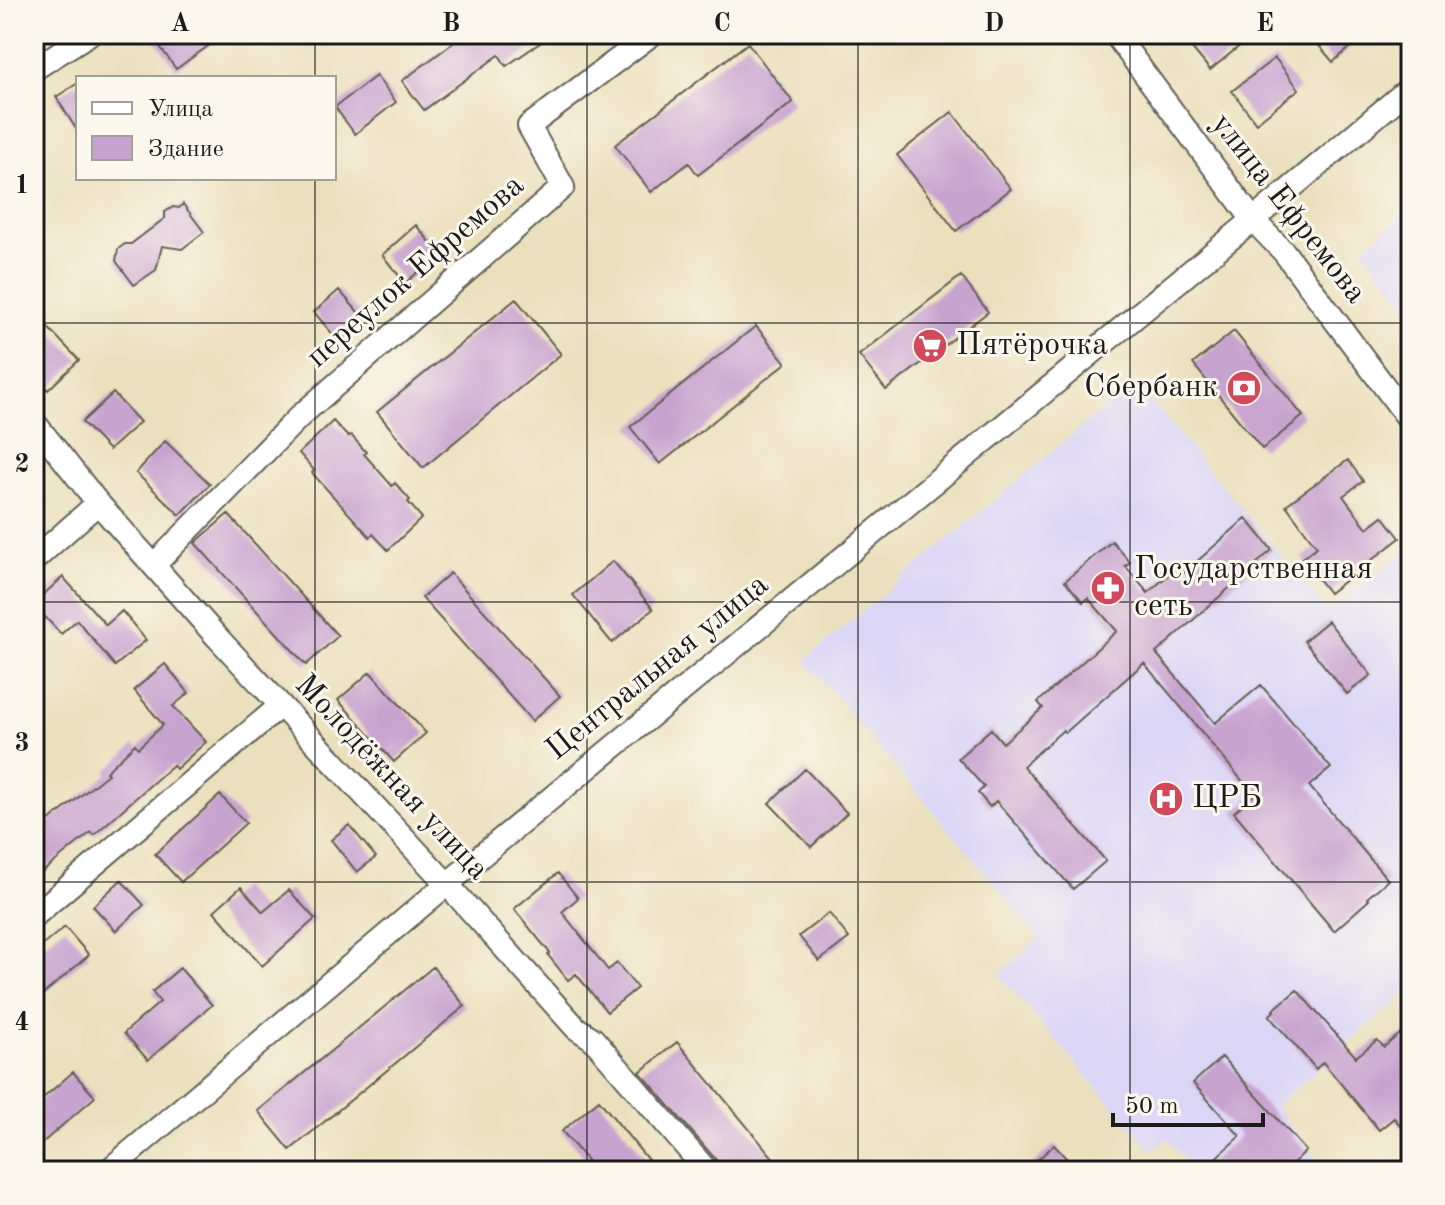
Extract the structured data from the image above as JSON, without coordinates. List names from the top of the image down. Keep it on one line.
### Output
{"streets":{"street":["улица Ефремова","переулок Ефремова","Центральная улица","Молодёжная улица"]},"crossings":[["улица Ефремова","Центральная улица"],["переулок Ефремова","Молодёжная улица"],["Центральная улица","Молодёжная улица"]],"places":{"supermarket":["Пятёрочка"],"bank":["Сбербанк"],"pharmacy":["Государственная сеть"],"hospital":["ЦРБ"]},"legend":["Улица","Здание"],"scale_bar":"50 m","grid":{"columns":["A","B","C","D","E"],"rows":["1","2","3","4"]}}
